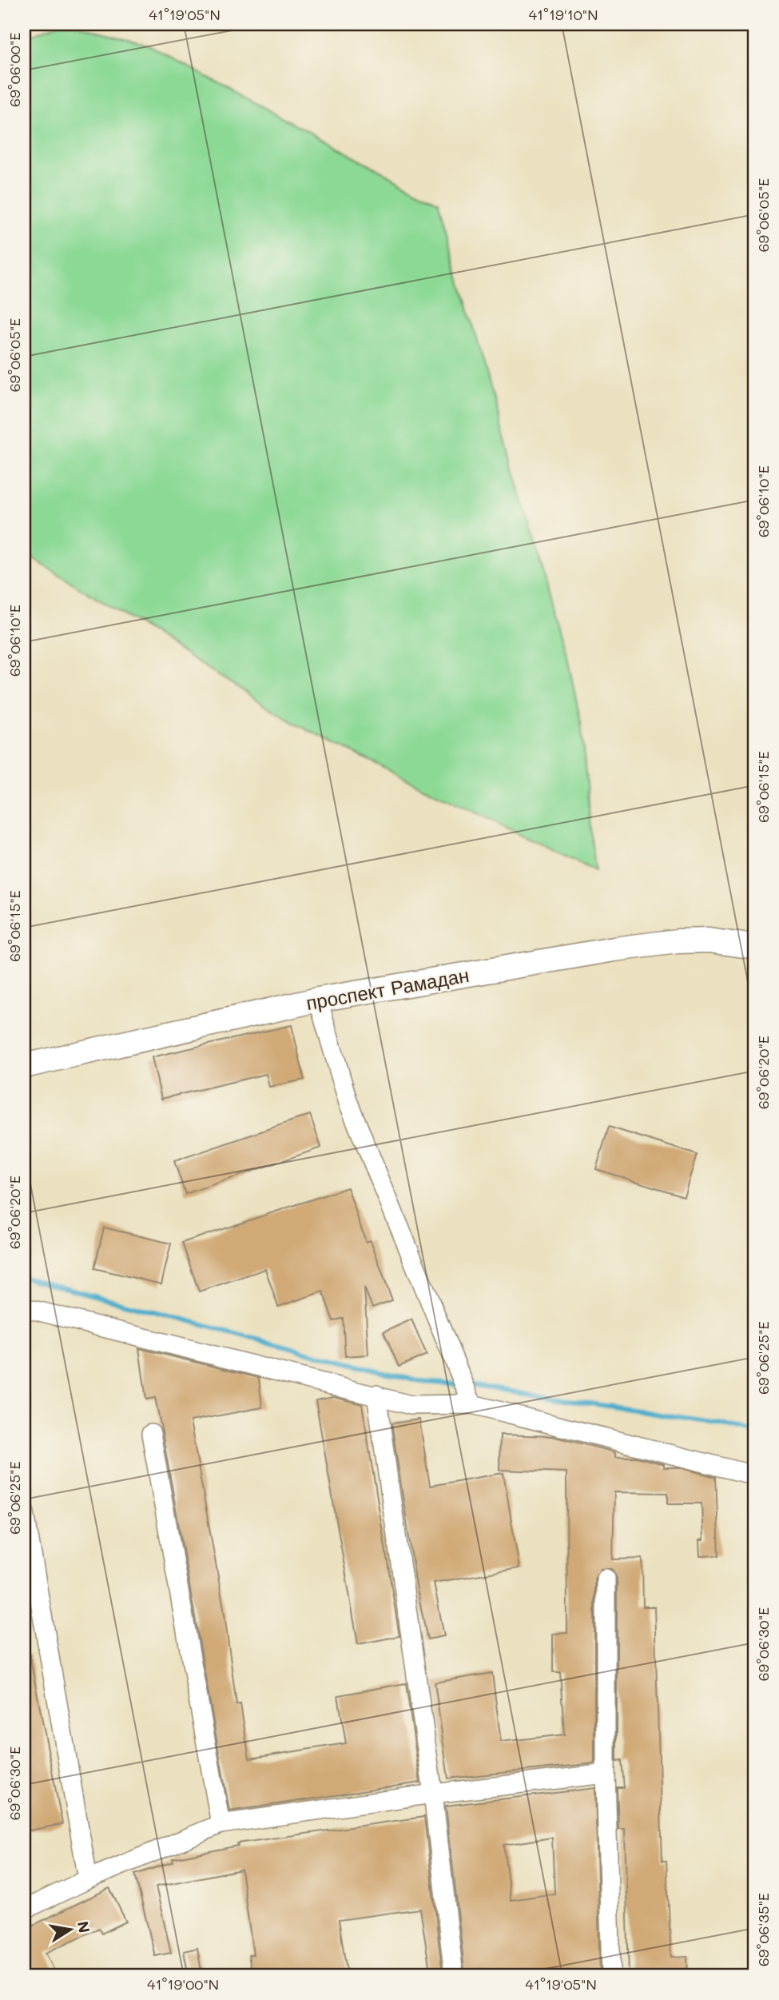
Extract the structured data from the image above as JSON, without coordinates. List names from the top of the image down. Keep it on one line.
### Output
{"streets":{"main road":["проспект Рамадан"]},"north":"right","coordinates":["41°19'05\"N","41°19'10\"N","69°06'00\"E","69°06'05\"E","69°06'10\"E","69°06'15\"E","69°06'20\"E","69°06'25\"E","69°06'30\"E","69°06'35\"E","41°19'00\"N"]}
